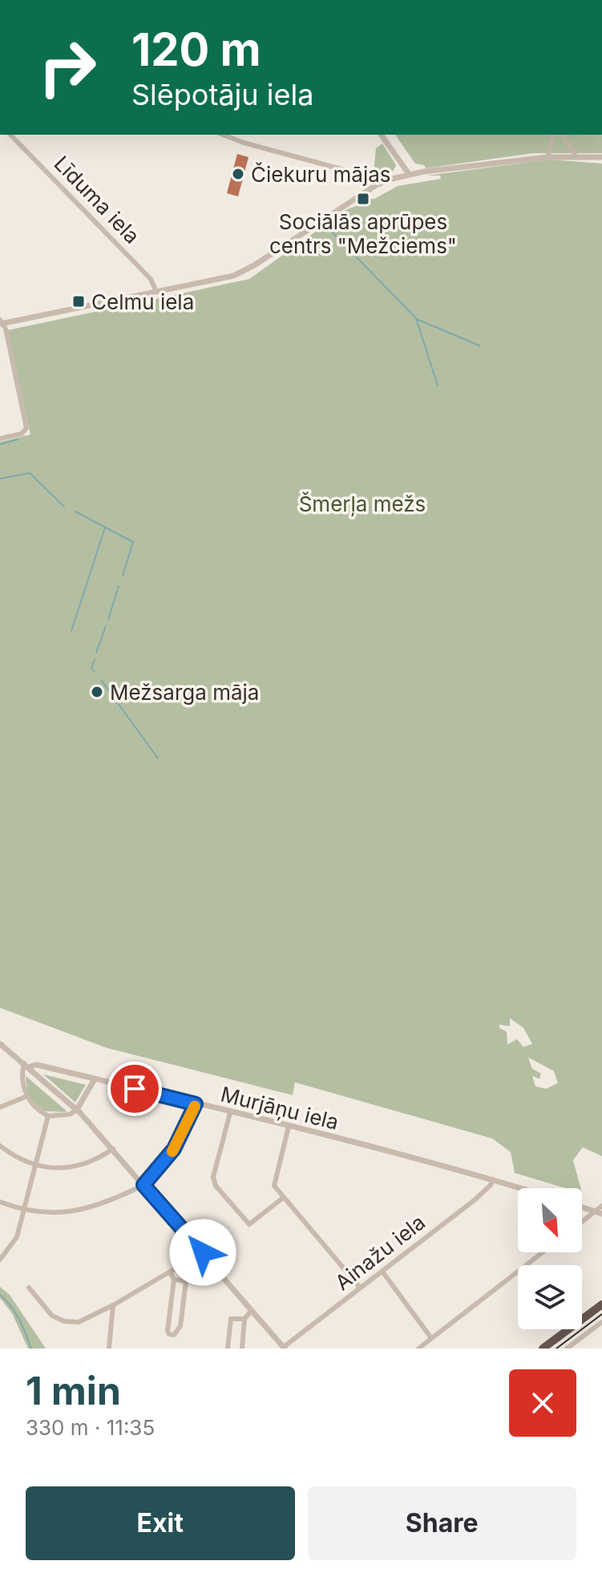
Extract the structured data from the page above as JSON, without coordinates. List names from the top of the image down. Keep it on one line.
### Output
{"streets":{"street":["Līduma iela","Murjāņu iela","Ainažu iela"]},"crossings":[["Murjāņu iela","Ainažu iela"]],"parks":["Šmerļa mežs"],"places":{"other":["Čiekuru mājas","Mežsarga māja"],"transit":["Sociālās aprūpes centrs \"Mežciems\"","Celmu iela"]},"north":"bottom right","page":{"turn":["120 m","Slēpotāju iela"],"heading":["1 min","330 m · 11:35"],"buttons":["Exit","Share"]}}
